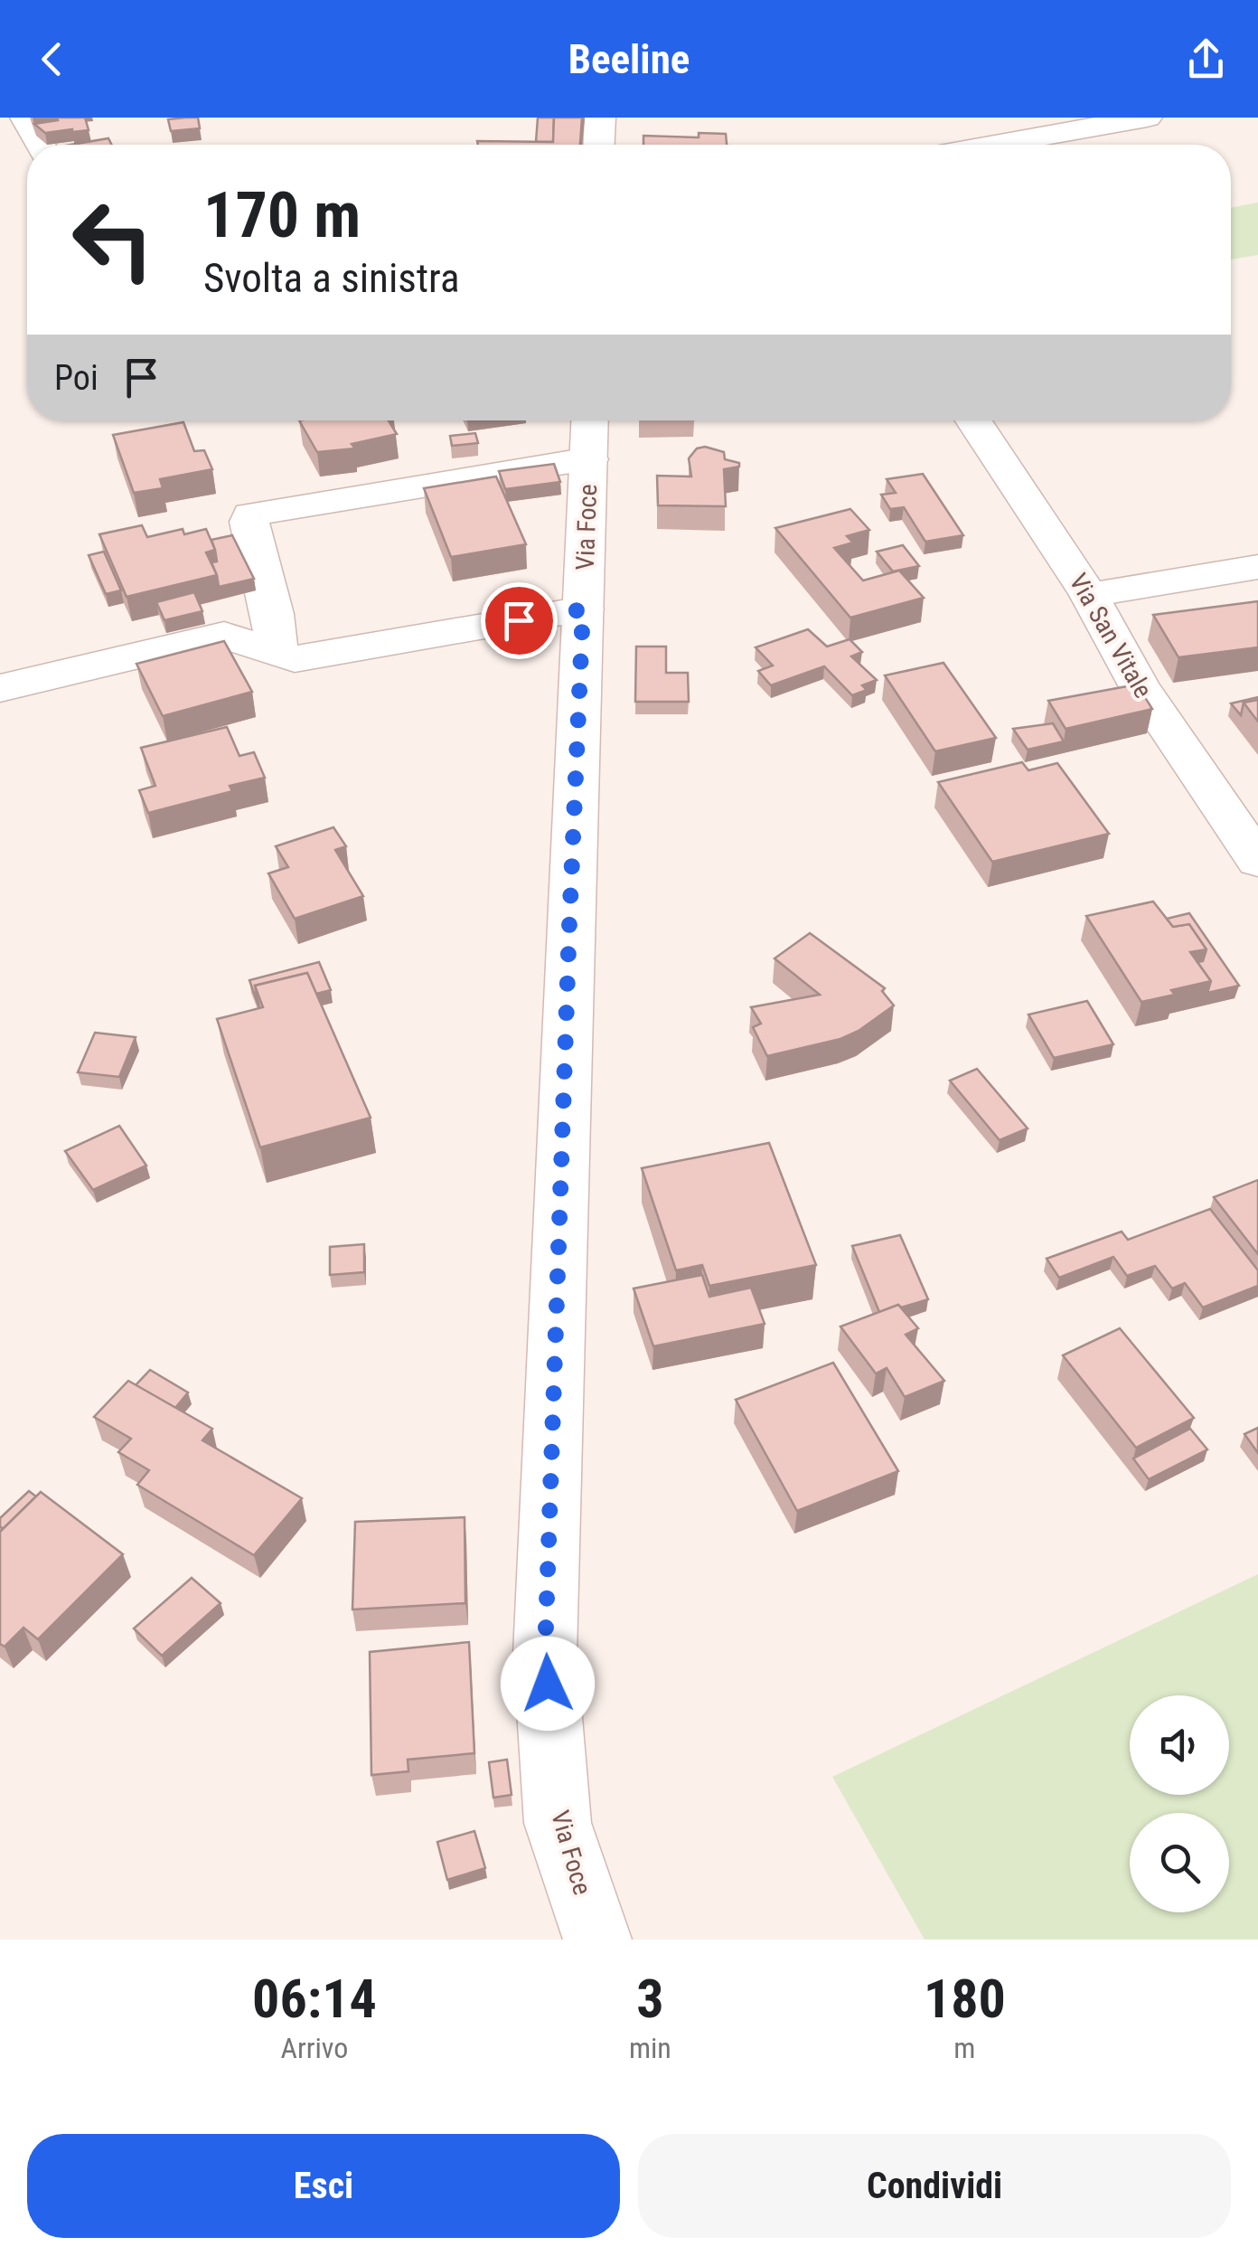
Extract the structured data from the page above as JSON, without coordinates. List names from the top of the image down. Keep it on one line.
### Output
{"streets":{"street":["Via Foce","Via San Vitale"]},"page":{"header":"Beeline","turn":["170 m","Svolta a sinistra"],"then":"Poi","eta":["06:14","Arrivo","3","min","180","m"],"buttons":["Esci","Condividi"]}}
